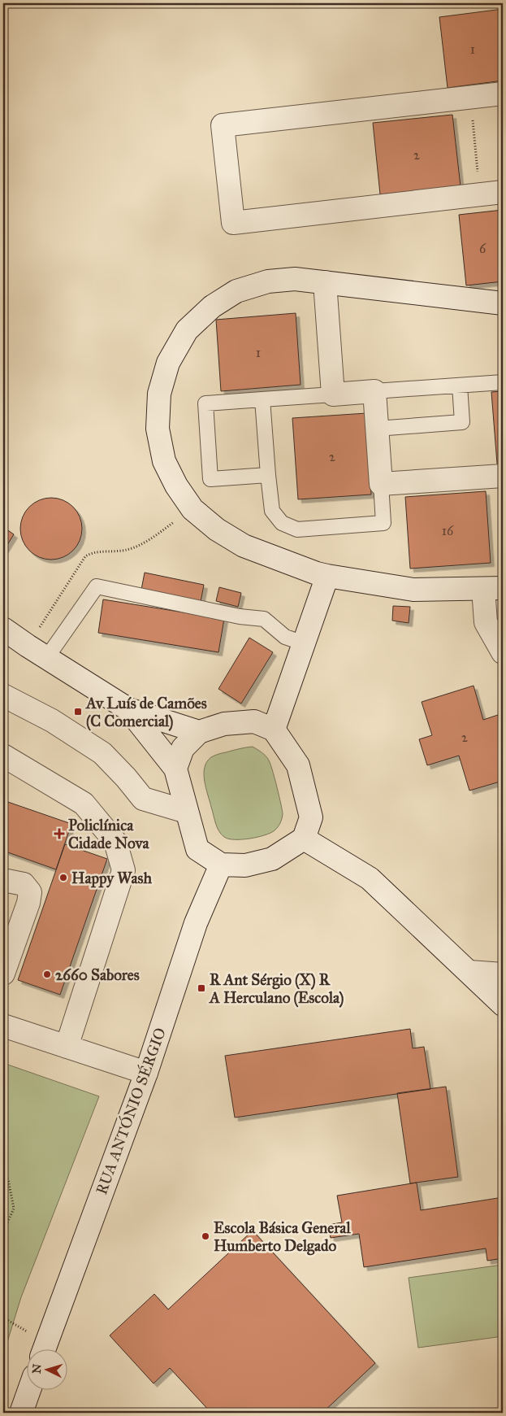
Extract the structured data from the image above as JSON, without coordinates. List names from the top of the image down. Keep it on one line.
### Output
{"streets":{"street":["RUA ANTÓNIO SÉRGIO"]},"places":{"transit":["Av Luís de Camões (C Comercial)","R Ant Sérgio (X) R A Herculano (Escola)"],"health":["Policlínica Cidade Nova"],"other":["Happy Wash","2660 Sabores","Escola Básica General Humberto Delgado"]},"house_numbers":["1","2","6","1","2","16","2"],"north":"left"}
